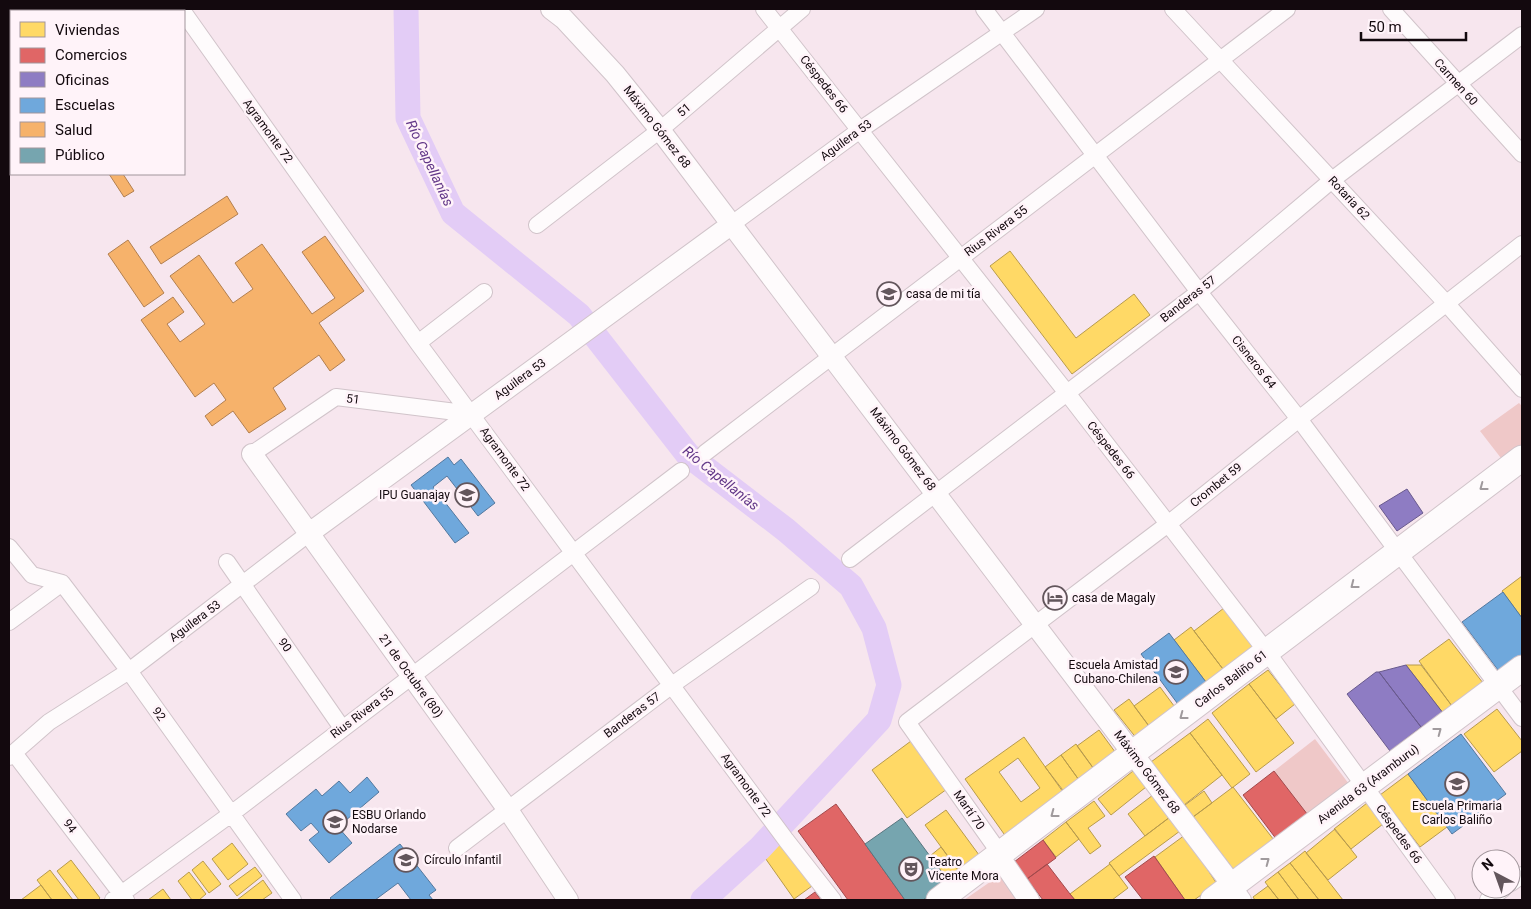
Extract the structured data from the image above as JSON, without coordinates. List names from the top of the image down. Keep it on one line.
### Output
{"streets":{"main road":["Carlos Baliño 61","Avenida 63 (Aramburu)"],"street":["Carmen 60","Céspedes 66","51","Máximo Gómez 68","Agramonte 72","Aguilera 53","Rotaria 62","Rius Rivera 55","Banderas 57","Cisneros 64","Crombet 59","90","21 de Octubre (80)","92","Martí 70","94"]},"crossings":[["Carmen 60","Banderas 57"],["Céspedes 66","51"],["Céspedes 66","Aguilera 53"],["Céspedes 66","Rius Rivera 55"],["Céspedes 66","Banderas 57"],["Céspedes 66","Crombet 59"],["Céspedes 66","Carlos Baliño 61"],["Céspedes 66","Avenida 63 (Aramburu)"],["51","Máximo Gómez 68"],["51","Agramonte 72"],["51","Aguilera 53"],["51","21 de Octubre (80)"],["Máximo Gómez 68","Aguilera 53"],["Máximo Gómez 68","Rius Rivera 55"],["Máximo Gómez 68","Banderas 57"],["Máximo Gómez 68","Crombet 59"],["Máximo Gómez 68","Carlos Baliño 61"],["Máximo Gómez 68","Avenida 63 (Aramburu)"],["Agramonte 72","Aguilera 53"],["Agramonte 72","Rius Rivera 55"],["Agramonte 72","Banderas 57"],["Aguilera 53","Cisneros 64"],["Aguilera 53","90"],["Aguilera 53","21 de Octubre (80)"],["Aguilera 53","92"],["Aguilera 53","94"],["Rotaria 62","Rius Rivera 55"],["Rotaria 62","Banderas 57"],["Rotaria 62","Crombet 59"],["Rius Rivera 55","Cisneros 64"],["Rius Rivera 55","90"],["Rius Rivera 55","21 de Octubre (80)"],["Rius Rivera 55","92"],["Rius Rivera 55","94"],["Banderas 57","Cisneros 64"],["Banderas 57","21 de Octubre (80)"],["Cisneros 64","Crombet 59"],["Cisneros 64","Carlos Baliño 61"],["Cisneros 64","Avenida 63 (Aramburu)"],["Crombet 59","Martí 70"],["Carlos Baliño 61","Martí 70"]],"one_way":["Carlos Baliño 61","Avenida 63 (Aramburu)"],"water":["Río Capellanías"],"places":{"school or university":["casa de mi tía","IPU Guanajay","Escuela Amistad Cubano-Chilena","Escuela Primaria Carlos Baliño","ESBU Orlando Nodarse","Círculo Infantil"],"hotel":["casa de Magaly"],"theatre":["Teatro Vicente Mora"]},"legend":["Viviendas","Comercios","Oficinas","Escuelas","Salud","Público"],"scale_bar":"50 m","north":"top left"}
